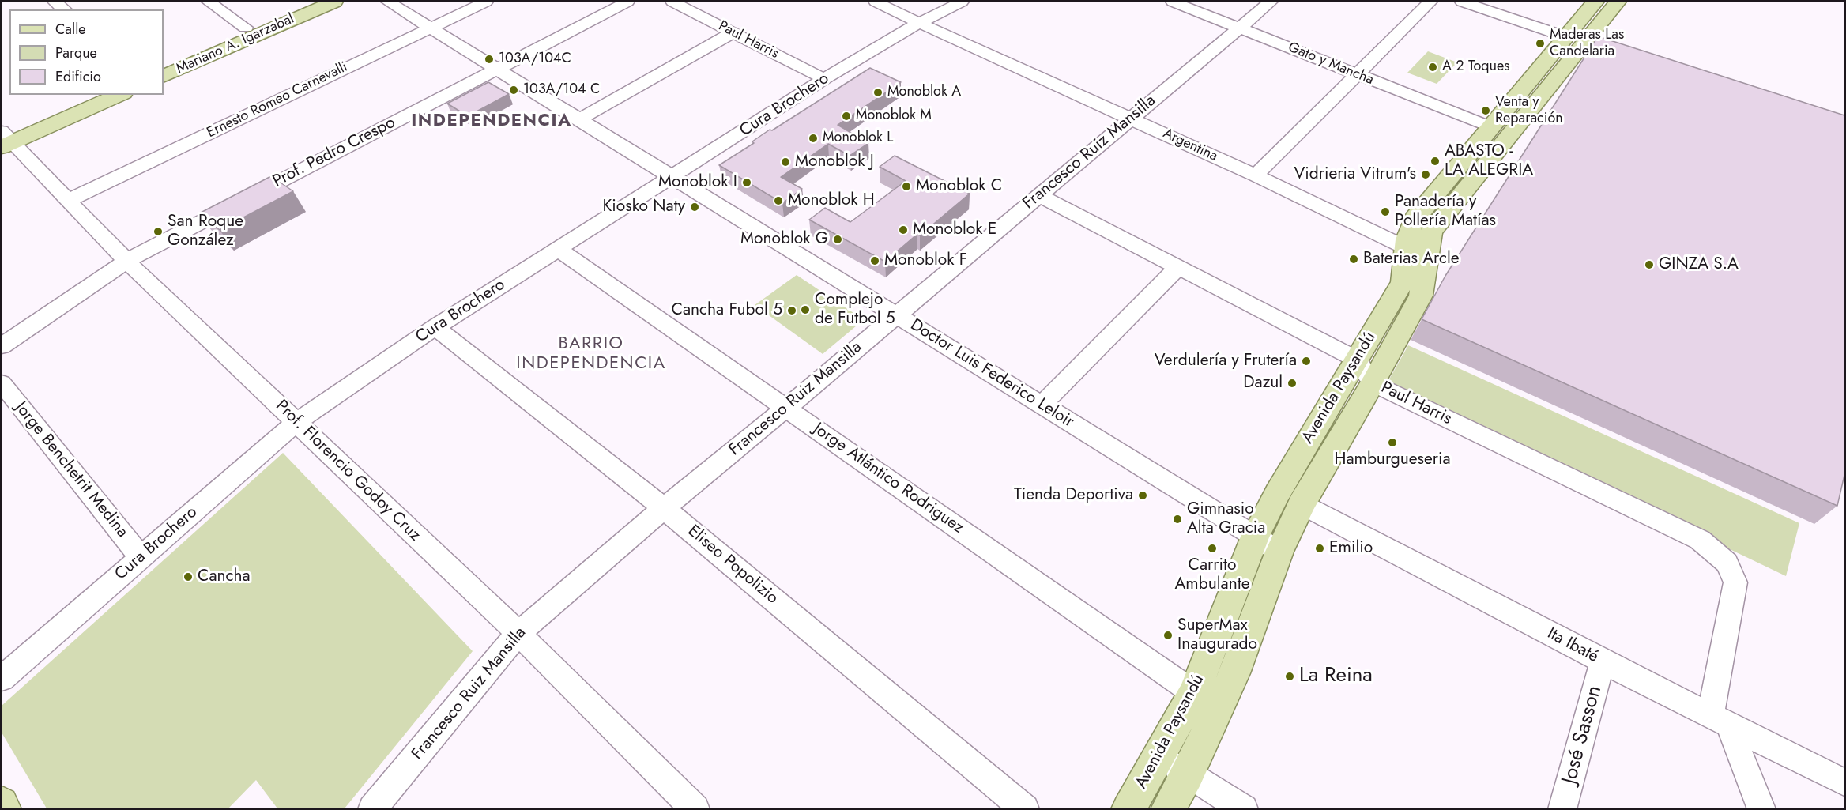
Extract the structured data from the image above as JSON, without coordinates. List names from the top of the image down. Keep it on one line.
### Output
{"streets":{"main road":["Mariano A. Igarzabal","Avenida Paysandú"],"street":["Paul Harris","Gato y Mancha","Ernesto Romeo Carnevalli","Cura Brochero","Argentina","Prof. Pedro Crespo","Francesco Ruiz Mansilla","Doctor Luis Federico Leloir","Jorge Benchetrit Medina","Prof. Florencio Godoy Cruz","Jorge Atlántico Rodriguez","Eliseo Popolizio","Ita Ibaté","José Sasson"]},"crossings":[["Paul Harris","Cura Brochero"],["Paul Harris","Francesco Ruiz Mansilla"],["Paul Harris","Avenida Paysandú"],["Paul Harris","Ita Ibaté"],["Gato y Mancha","Francesco Ruiz Mansilla"],["Gato y Mancha","Avenida Paysandú"],["Ernesto Romeo Carnevalli","Doctor Luis Federico Leloir"],["Ernesto Romeo Carnevalli","Prof. Florencio Godoy Cruz"],["Cura Brochero","Argentina"],["Cura Brochero","Doctor Luis Federico Leloir"],["Cura Brochero","Jorge Benchetrit Medina"],["Cura Brochero","Prof. Florencio Godoy Cruz"],["Cura Brochero","Jorge Atlántico Rodriguez"],["Cura Brochero","Eliseo Popolizio"],["Argentina","Francesco Ruiz Mansilla"],["Argentina","Avenida Paysandú"],["Prof. Pedro Crespo","Doctor Luis Federico Leloir"],["Prof. Pedro Crespo","Prof. Florencio Godoy Cruz"],["Francesco Ruiz Mansilla","Doctor Luis Federico Leloir"],["Francesco Ruiz Mansilla","Prof. Florencio Godoy Cruz"],["Francesco Ruiz Mansilla","Jorge Atlántico Rodriguez"],["Francesco Ruiz Mansilla","Eliseo Popolizio"],["Doctor Luis Federico Leloir","Avenida Paysandú"],["Avenida Paysandú","Jorge Atlántico Rodriguez"],["Avenida Paysandú","Ita Ibaté"],["Ita Ibaté","José Sasson"]],"districts":["INDEPENDENCIA","BARRIO INDEPENDENCIA"],"places":["Maderas Las Candelaria","103A/104C","A 2 Toques","103A/104 C","Monoblok A","Venta y Reparación","Monoblok M","Monoblok L","ABASTO - LA ALEGRIA","Monoblok J","Vidrieria Vitrum's","Monoblok I","Monoblok C","Monoblok H","Kiosko Naty","Panadería y Pollería Matías","Monoblok E","San Roque González","Monoblok G","Baterias Arcle","Monoblok F","GINZA S.A","Complejo de Futbol 5","Cancha Fubol 5","Verdulería y Frutería","Dazul","Hamburgueseria","Tienda Deportiva","Gimnasio Alta Gracia","Carrito Ambulante","Emilio","Cancha","SuperMax Inaugurado","La Reina"],"legend":["Calle","Parque","Edificio"]}
